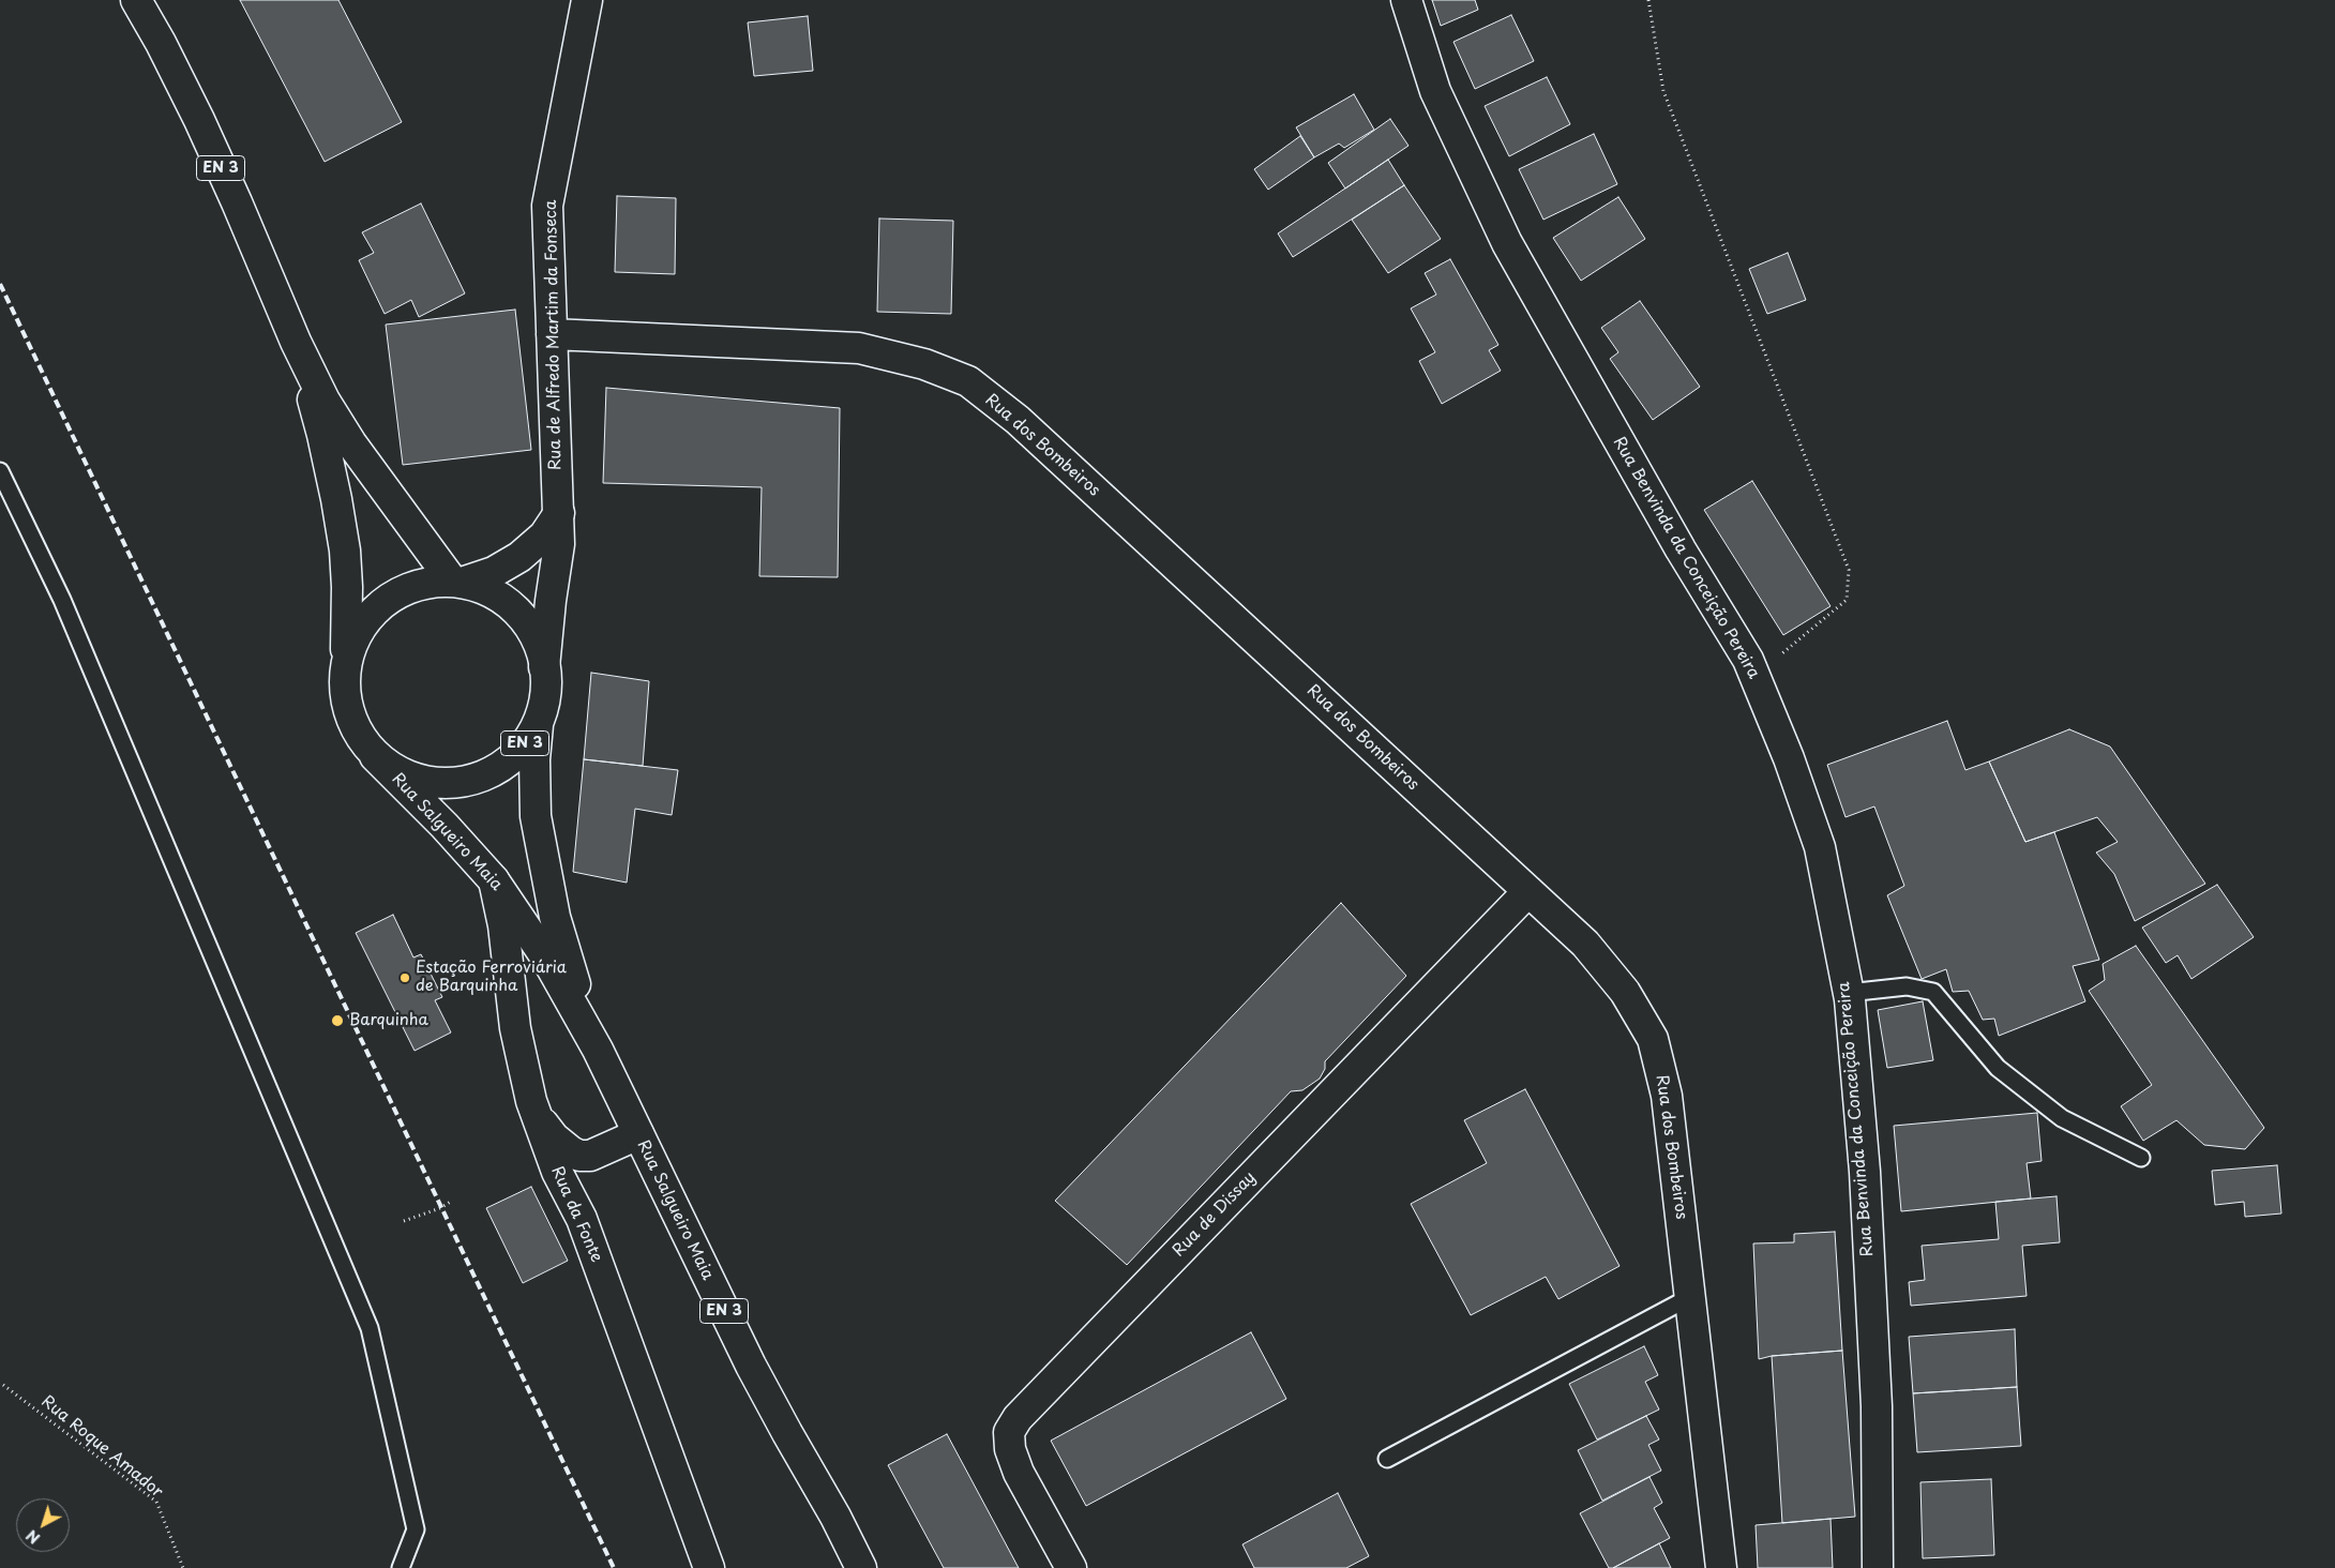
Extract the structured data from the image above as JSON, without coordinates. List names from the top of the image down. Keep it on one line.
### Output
{"streets":{"street":["EN 3","Rua de Alfredo Martim da Fonseca","Rua dos Bombeiros","Rua Benvinda da Conceição Pereira","Rua Salgueiro Maia","Rua da Fonte","Rua de Dissay"],"path":["Rua Roque Amador"]},"crossings":[["EN 3","Rua de Alfredo Martim da Fonseca"],["EN 3","Rua Salgueiro Maia"],["Rua de Alfredo Martim da Fonseca","Rua dos Bombeiros"],["Rua dos Bombeiros","Rua de Dissay"],["Rua Salgueiro Maia","Rua da Fonte"]],"places":["Estação Ferroviária de Barquinha","Barquinha"],"north":"bottom left"}
